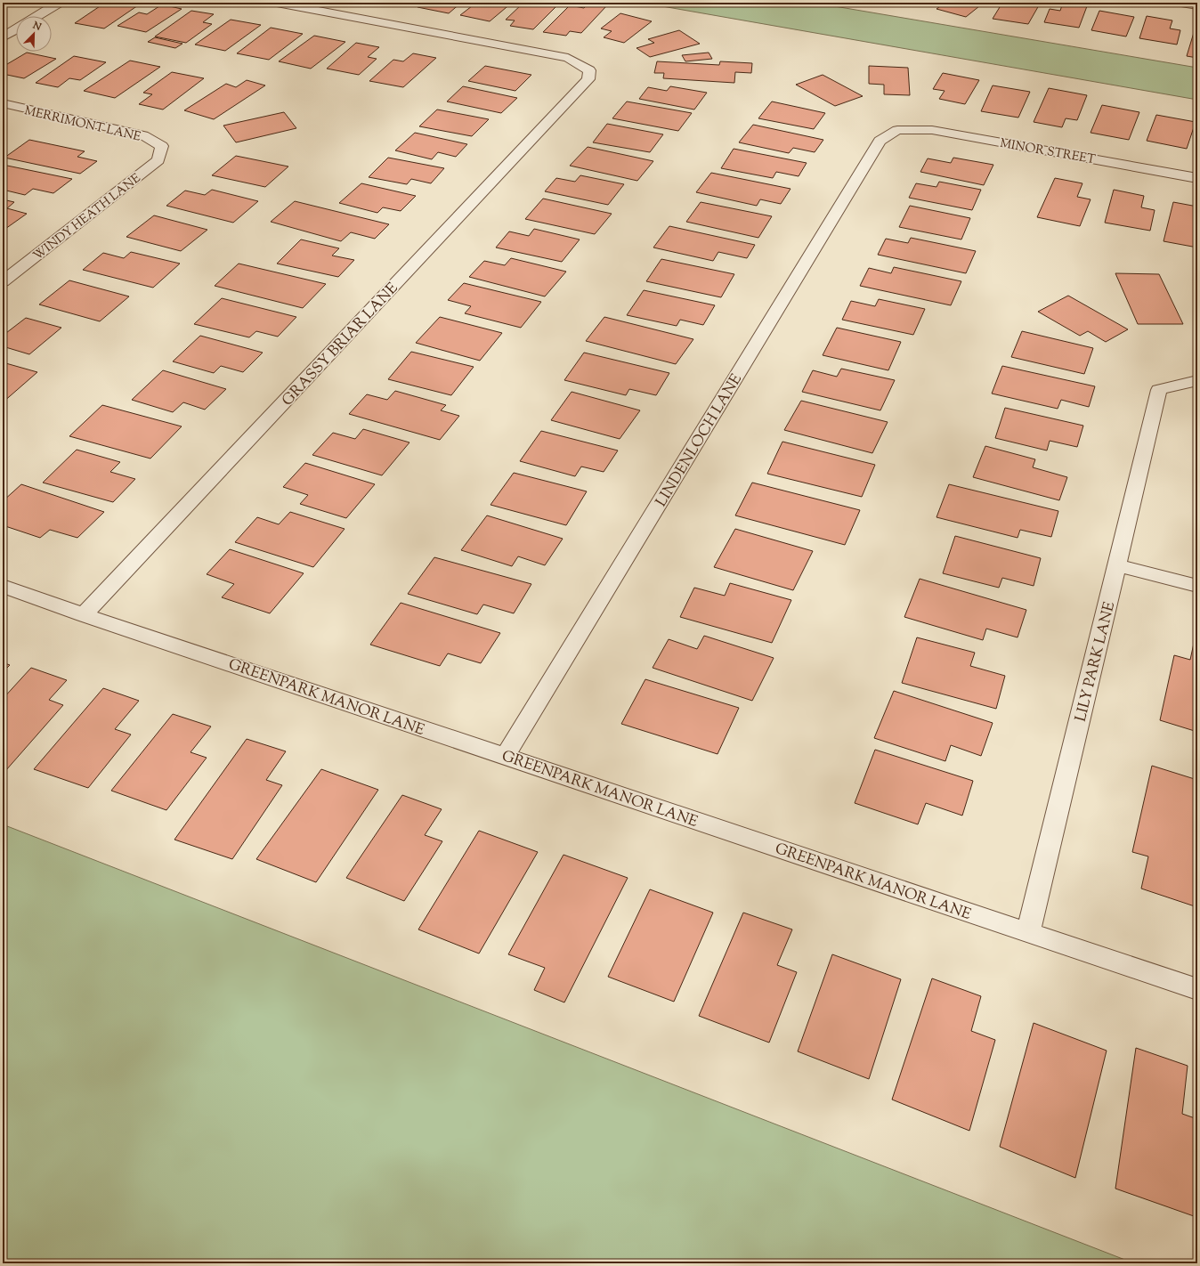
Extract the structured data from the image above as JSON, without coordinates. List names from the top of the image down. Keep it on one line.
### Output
{"streets":{"street":["MERRIMONT LANE","MINOR STREET","WINDY HEATH LANE","GRASSY BRIAR LANE","LINDENLOCH LANE","LILY PARK LANE","GREENPARK MANOR LANE"]},"crossings":[["MERRIMONT LANE","WINDY HEATH LANE"],["MINOR STREET","LINDENLOCH LANE"],["GRASSY BRIAR LANE","GREENPARK MANOR LANE"],["LINDENLOCH LANE","GREENPARK MANOR LANE"],["LILY PARK LANE","GREENPARK MANOR LANE"]],"north":"top right"}
